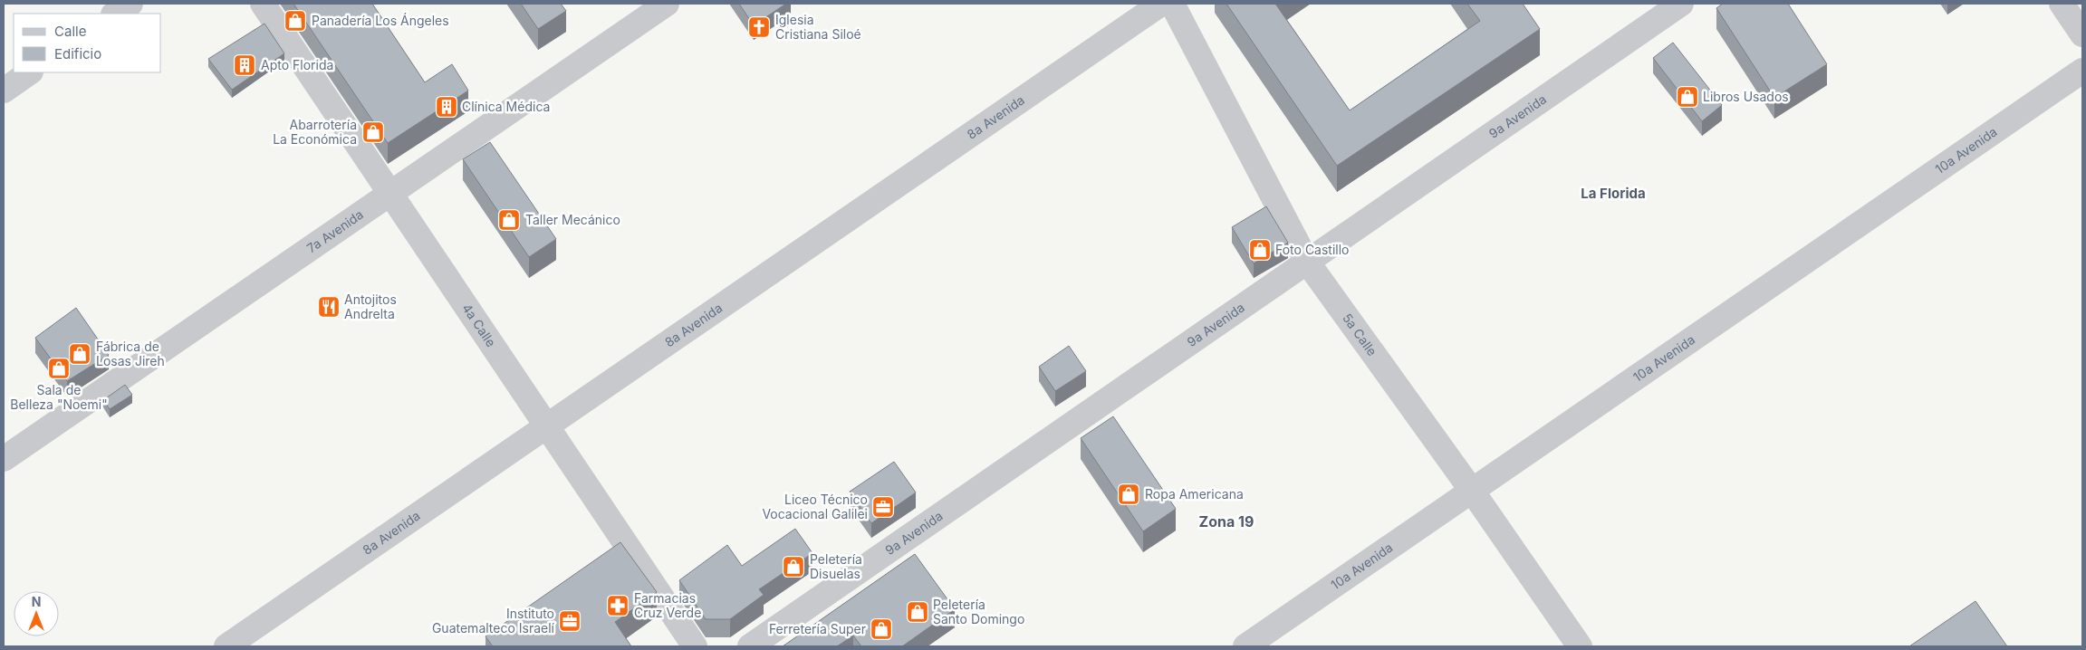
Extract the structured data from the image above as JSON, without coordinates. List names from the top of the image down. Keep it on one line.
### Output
{"streets":{"street":["8a Avenida","9a Avenida","10a Avenida","7a Avenida","4a Calle","5a Calle"]},"crossings":[["8a Avenida","4a Calle"],["9a Avenida","5a Calle"],["10a Avenida","5a Calle"],["7a Avenida","4a Calle"]],"districts":["La Florida","Zona 19"],"places":{"shop":["Panadería Los Ángeles","Libros Usados","Abarrotería La Económica","Taller Mecánico","Foto Castillo","Fábrica de Losas Jireh","Sala de Belleza \"Noemi\"","Ropa Americana","Peletería Disuelas","Peletería Santo Domingo","Ferretería Super"],"church":["Iglesia Cristiana Siloé"],"building":["Apto Florida","Clínica Médica"],"restaurant":["Antojitos Andrelta"],"office":["Liceo Técnico Vocacional Galilei","Instituto Guatemalteco Israelí"],"pharmacy":["Farmacias Cruz Verde"]},"legend":["Calle","Edificio"],"north":"top"}
